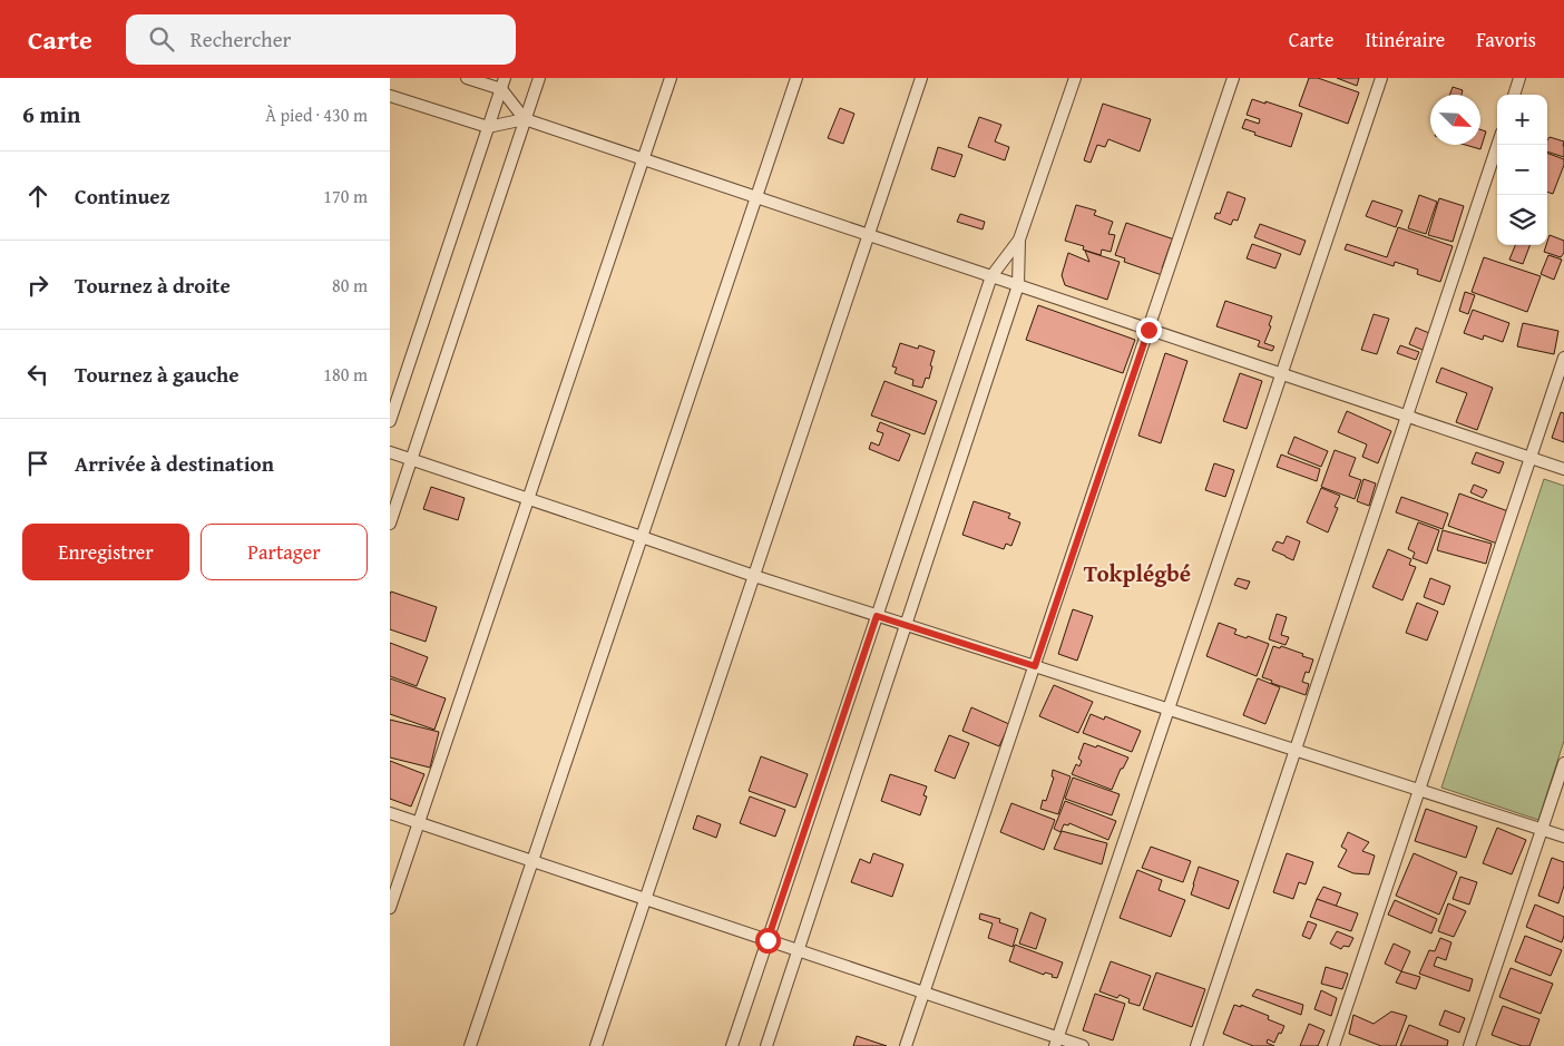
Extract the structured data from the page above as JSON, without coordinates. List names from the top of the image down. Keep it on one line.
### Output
{"districts":["Tokplégbé"],"north":"bottom right","page":{"header":"Carte","search":"Rechercher","nav":["Carte","Itinéraire","Favoris"],"heading":["6 min","À pied · 430 m"],"map_buttons":["+","−"],"list":[["Continuez","170 m"],["Tournez à droite","80 m"],["Tournez à gauche","180 m"],"Arrivée à destination"],"buttons":["Enregistrer","Partager"]}}
